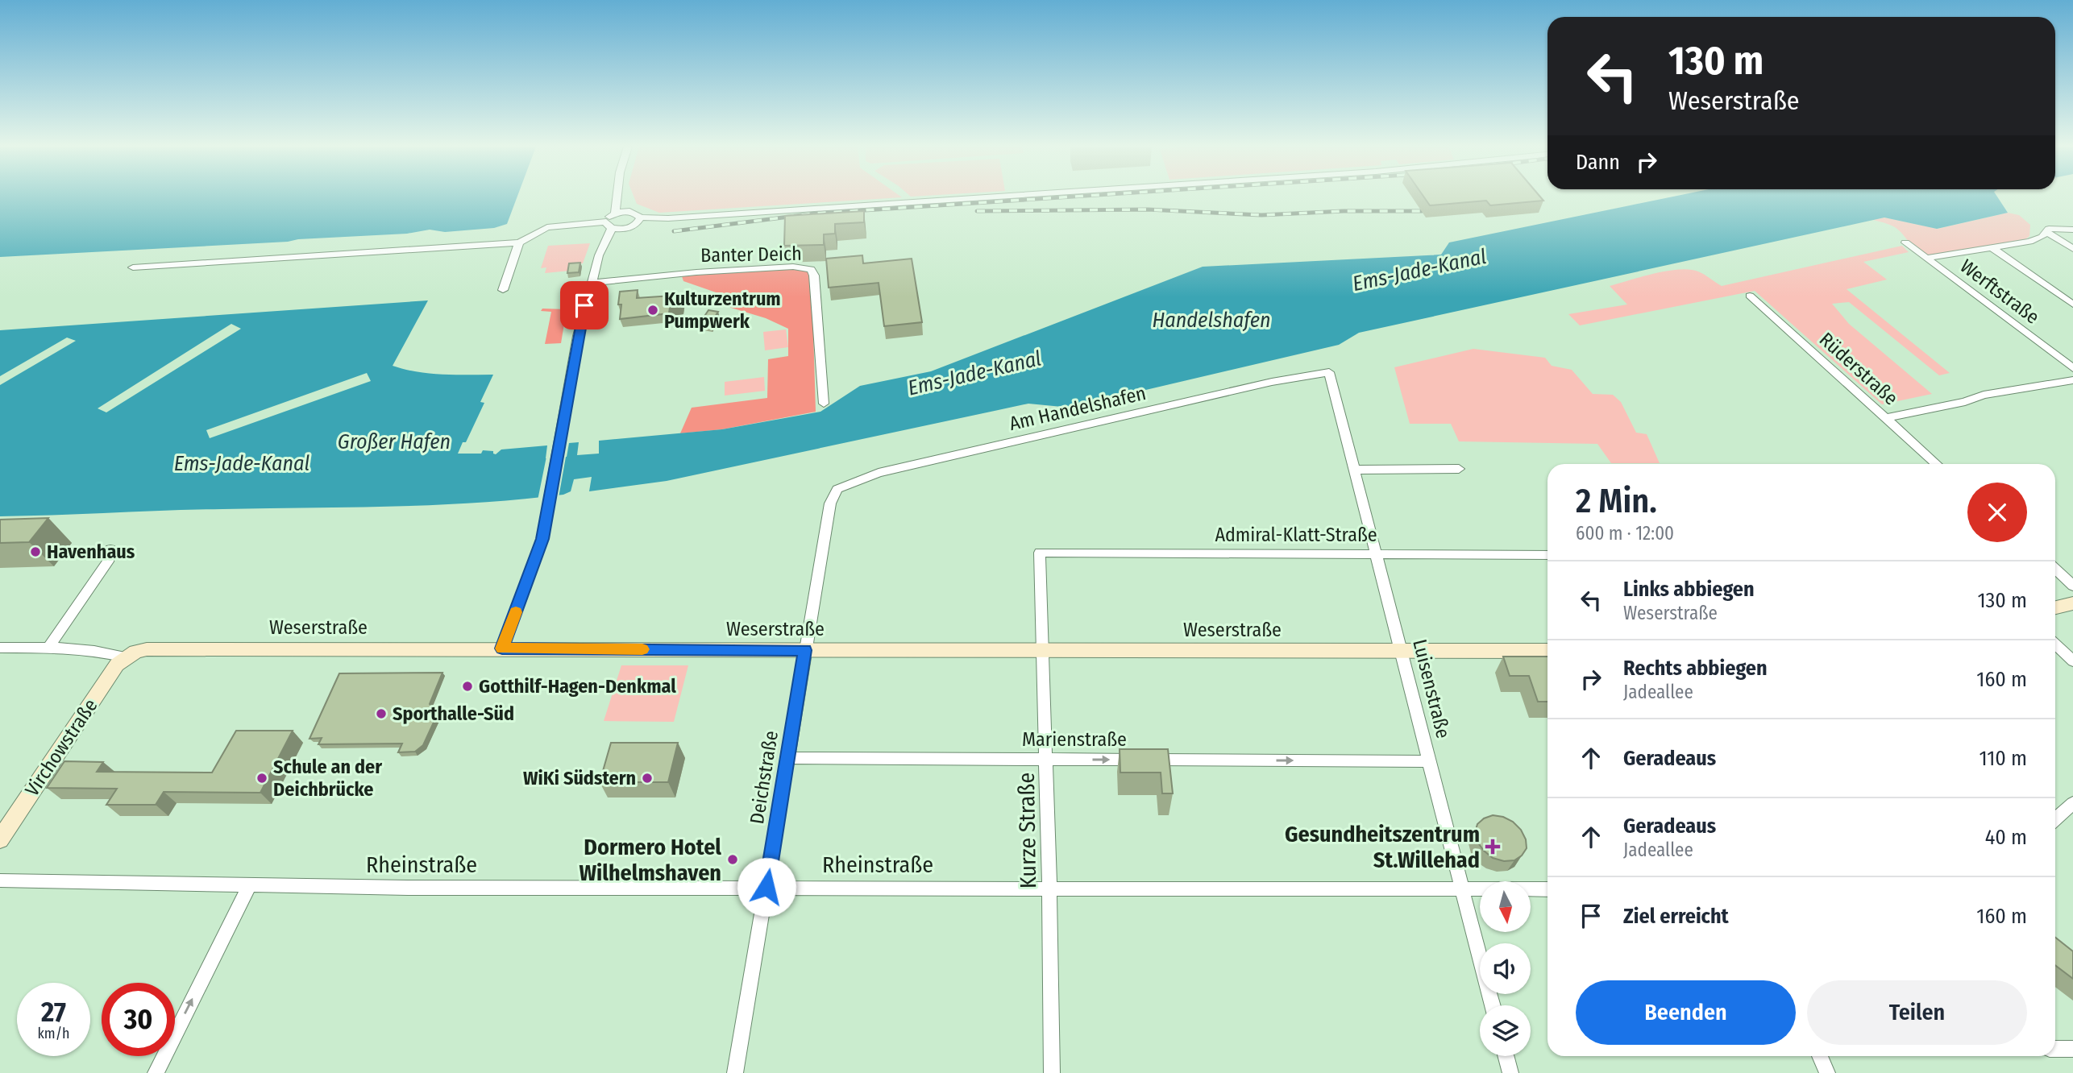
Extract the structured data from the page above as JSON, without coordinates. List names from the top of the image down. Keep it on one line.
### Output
{"streets":{"street":["Banter Deich","Werftstraße","Rüderstraße","Am Handelshafen","Admiral-Klatt-Straße","Weserstraße","Luisenstraße","Marienstraße","Virchowstraße","Deichstraße","Kurze Straße","Rheinstraße"]},"crossings":[["Am Handelshafen","Luisenstraße"],["Am Handelshafen","Deichstraße"],["Admiral-Klatt-Straße","Luisenstraße"],["Admiral-Klatt-Straße","Kurze Straße"],["Weserstraße","Luisenstraße"],["Weserstraße","Virchowstraße"],["Weserstraße","Deichstraße"],["Weserstraße","Kurze Straße"],["Luisenstraße","Marienstraße"],["Luisenstraße","Rheinstraße"],["Marienstraße","Deichstraße"],["Marienstraße","Kurze Straße"],["Deichstraße","Rheinstraße"],["Kurze Straße","Rheinstraße"]],"one_way":["Marienstraße"],"water":["Ems-Jade-Kanal","Handelshafen","Großer Hafen"],"places":{"other":["Kulturzentrum Pumpwerk","Havenhaus","Gotthilf-Hagen-Denkmal","Sporthalle-Süd","Schule an der Deichbrücke","WiKi Südstern","Dormero Hotel Wilhelmshaven"],"health":["Gesundheitszentrum St.Willehad"]},"north":"bottom","page":{"turn":["130 m","Weserstraße"],"then":"Dann","heading":["2 Min.","600 m · 12:00"],"list":[{"name":"Links abbiegen","note":"Weserstraße","value":"130 m"},{"name":"Rechts abbiegen","note":"Jadeallee","value":"160 m"},{"name":"Geradeaus","value":"110 m"},{"name":"Geradeaus","note":"Jadeallee","value":"40 m"},{"name":"Ziel erreicht","value":"160 m"}],"buttons":["Beenden","Teilen"],"speed":"27 km/h","limit":"30"}}
